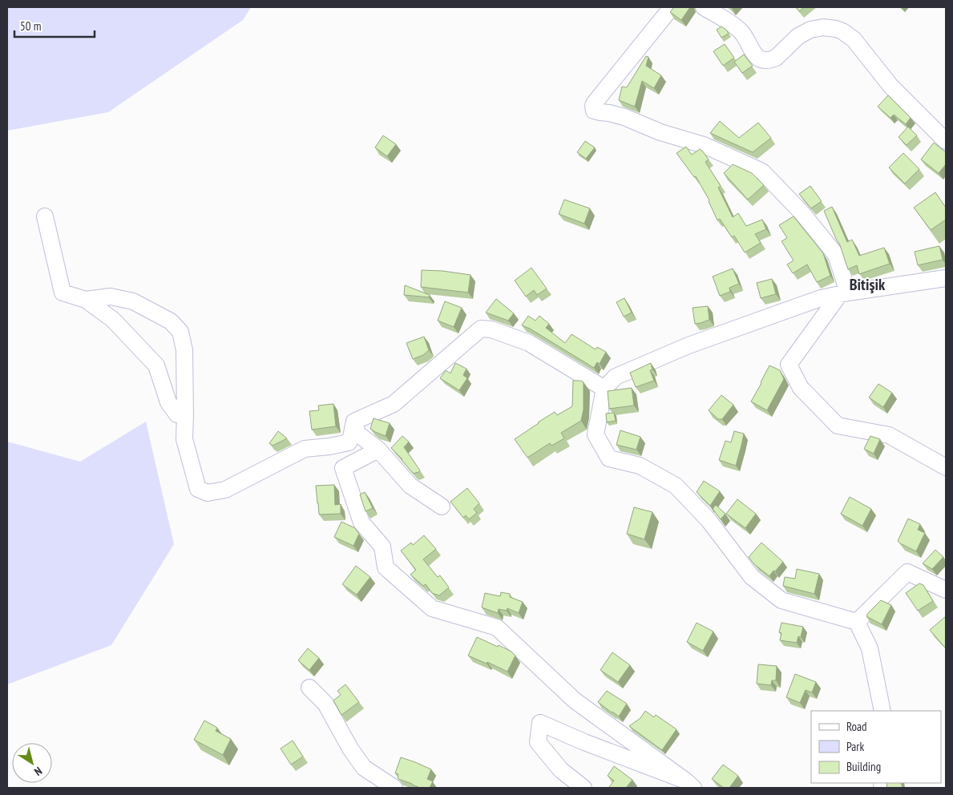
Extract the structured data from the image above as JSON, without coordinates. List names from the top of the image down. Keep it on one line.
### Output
{"districts":["Bitişik"],"legend":["Road","Park","Building"],"scale_bar":"50 m","north":"bottom right"}
